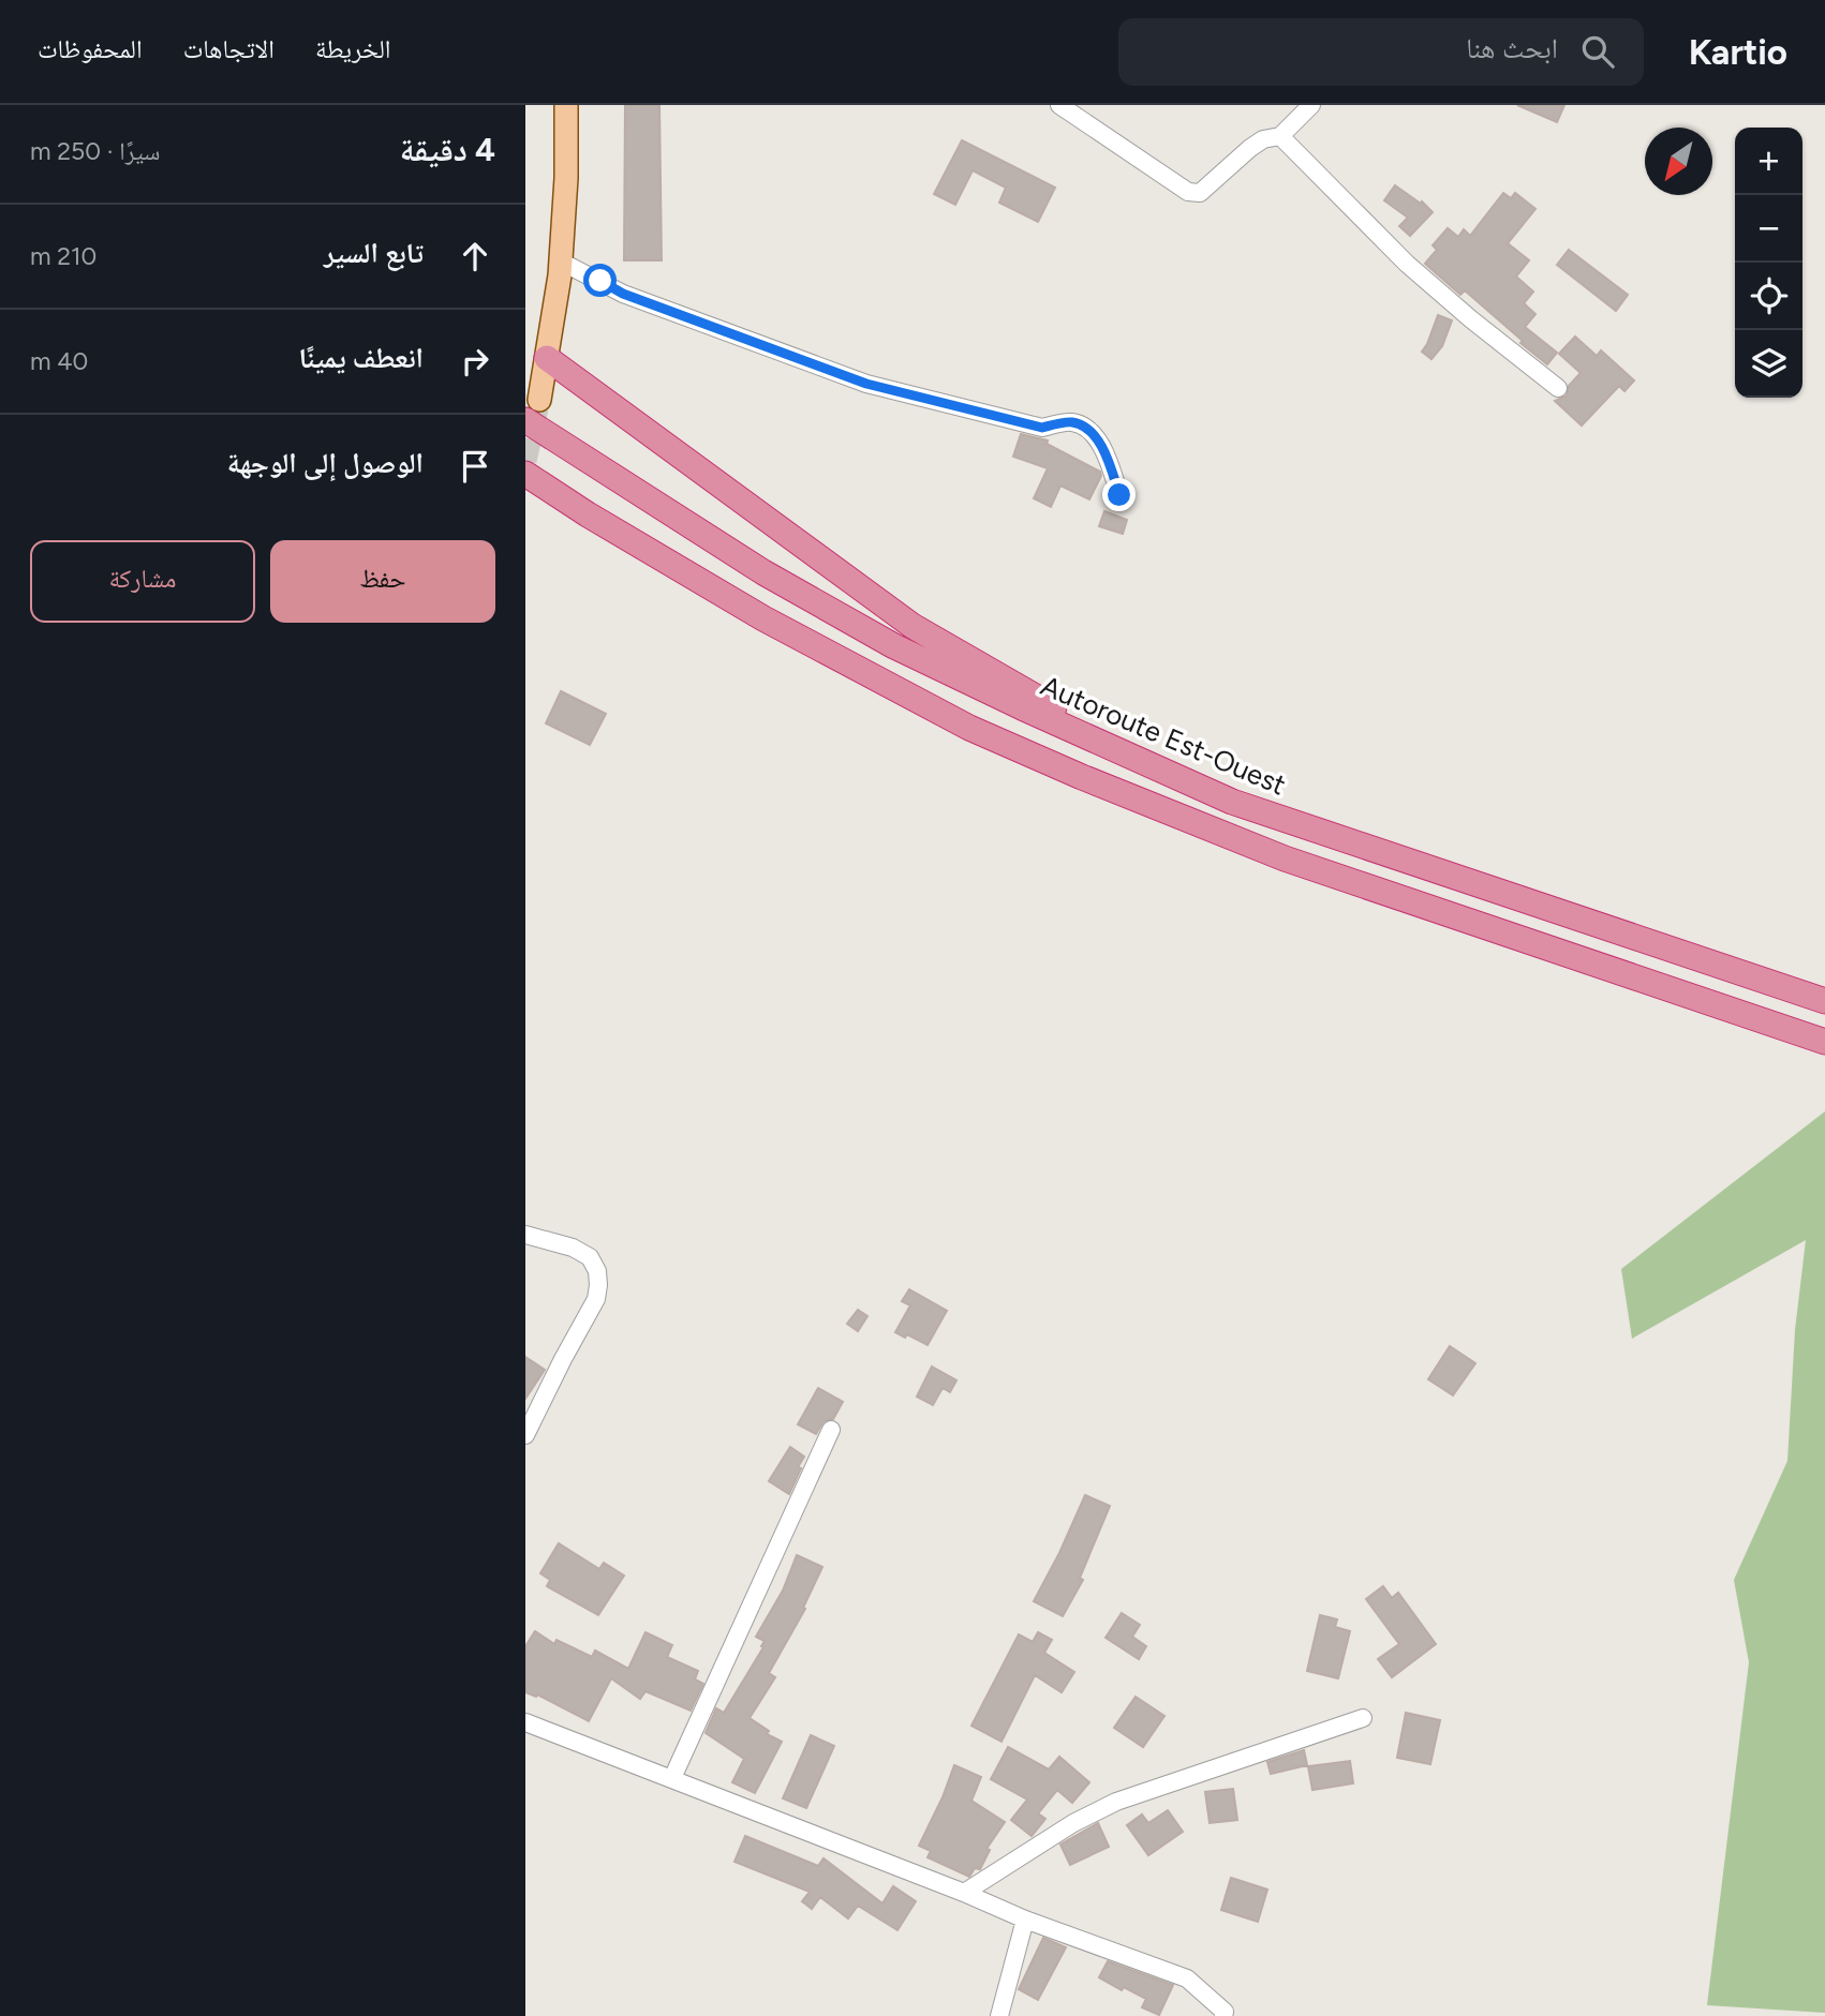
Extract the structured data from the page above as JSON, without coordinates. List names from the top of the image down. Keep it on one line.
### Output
{"streets":{"highway":["Autoroute Est-Ouest"]},"north":"bottom left","page":{"header":"Kartio","search":"ابحث هنا","nav":["الخريطة","الاتجاهات","المحفوظات"],"heading":["4 دقيقة","سيرًا · 250 m"],"map_buttons":["+","−"],"list":[["تابع السير","210 m"],["انعطف يمينًا","40 m"],"الوصول إلى الوجهة"],"buttons":["حفظ","مشاركة"]}}
